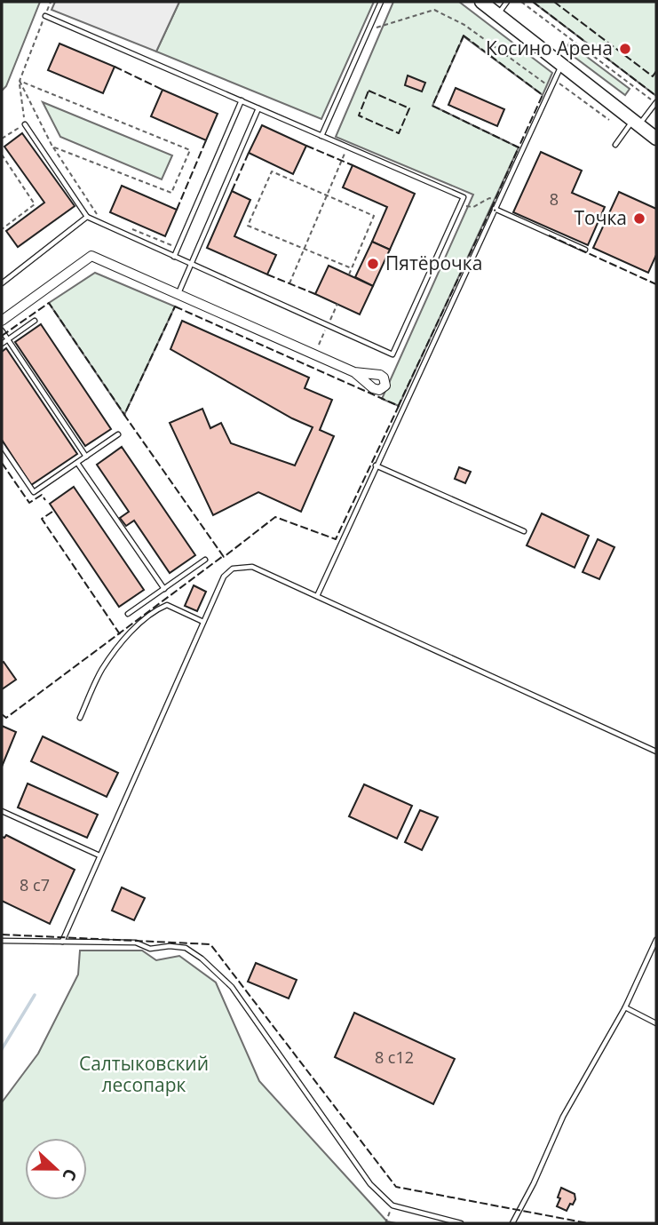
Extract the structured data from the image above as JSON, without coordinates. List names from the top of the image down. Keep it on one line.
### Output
{"parks":["Салтыковский лесопарк"],"places":["Косино Арена","Точка","Пятёрочка"],"house_numbers":["8","8 с7","8 с12"],"north":"right"}
